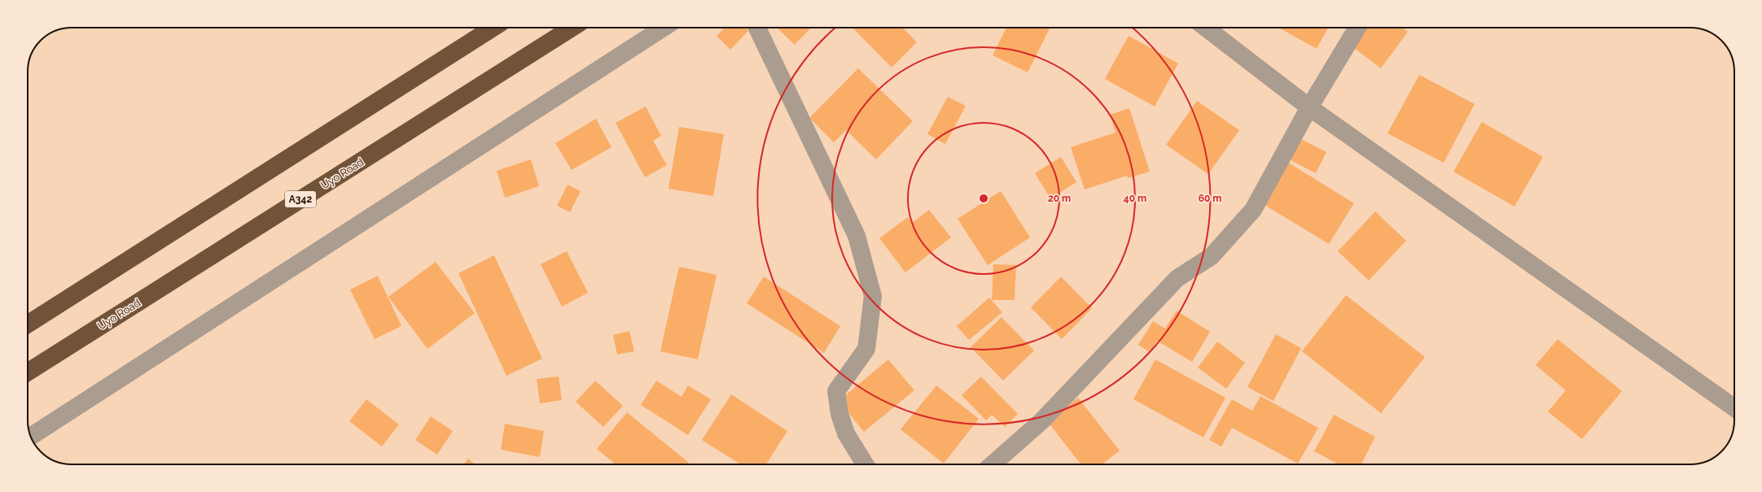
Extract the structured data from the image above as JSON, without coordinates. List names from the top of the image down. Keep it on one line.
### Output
{"streets":{"highway":["Uyo Road","A342"]},"rings":["20 m","40 m","60 m"]}
